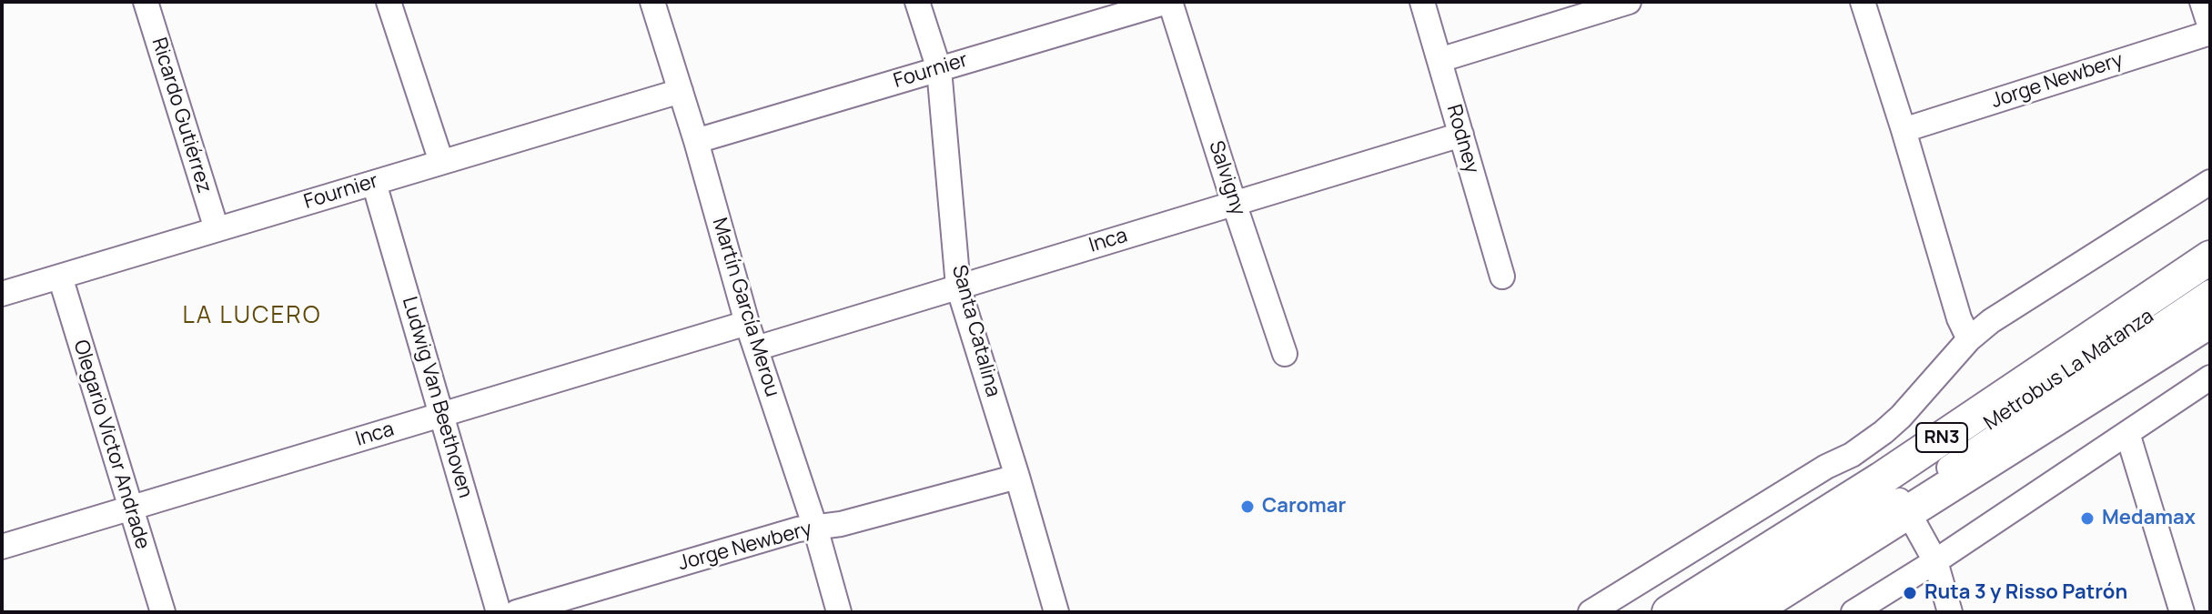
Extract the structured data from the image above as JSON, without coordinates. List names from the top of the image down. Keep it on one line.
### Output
{"streets":{"highway":["RN3"],"street":["Fournier","Jorge Newbery","Ricardo Gutiérrez","Rodney","Salvigny","Inca","Martín García Merou","Santa Catalina","Metrobus La Matanza","Ludwig Van Beethoven","Olegario Victor Andrade"]},"crossings":[["Fournier","Ricardo Gutiérrez"],["Fournier","Salvigny"],["Fournier","Martín García Merou"],["Fournier","Santa Catalina"],["Fournier","Ludwig Van Beethoven"],["Fournier","Olegario Victor Andrade"],["Jorge Newbery","Martín García Merou"],["Jorge Newbery","Santa Catalina"],["Rodney","Inca"],["Salvigny","Inca"],["Inca","Martín García Merou"],["Inca","Santa Catalina"],["Inca","Ludwig Van Beethoven"],["Inca","Olegario Victor Andrade"],["Metrobus La Matanza","RN3"]],"districts":["LA LUCERO"],"places":["Caromar","Medamax","Ruta 3 y Risso Patrón"]}
